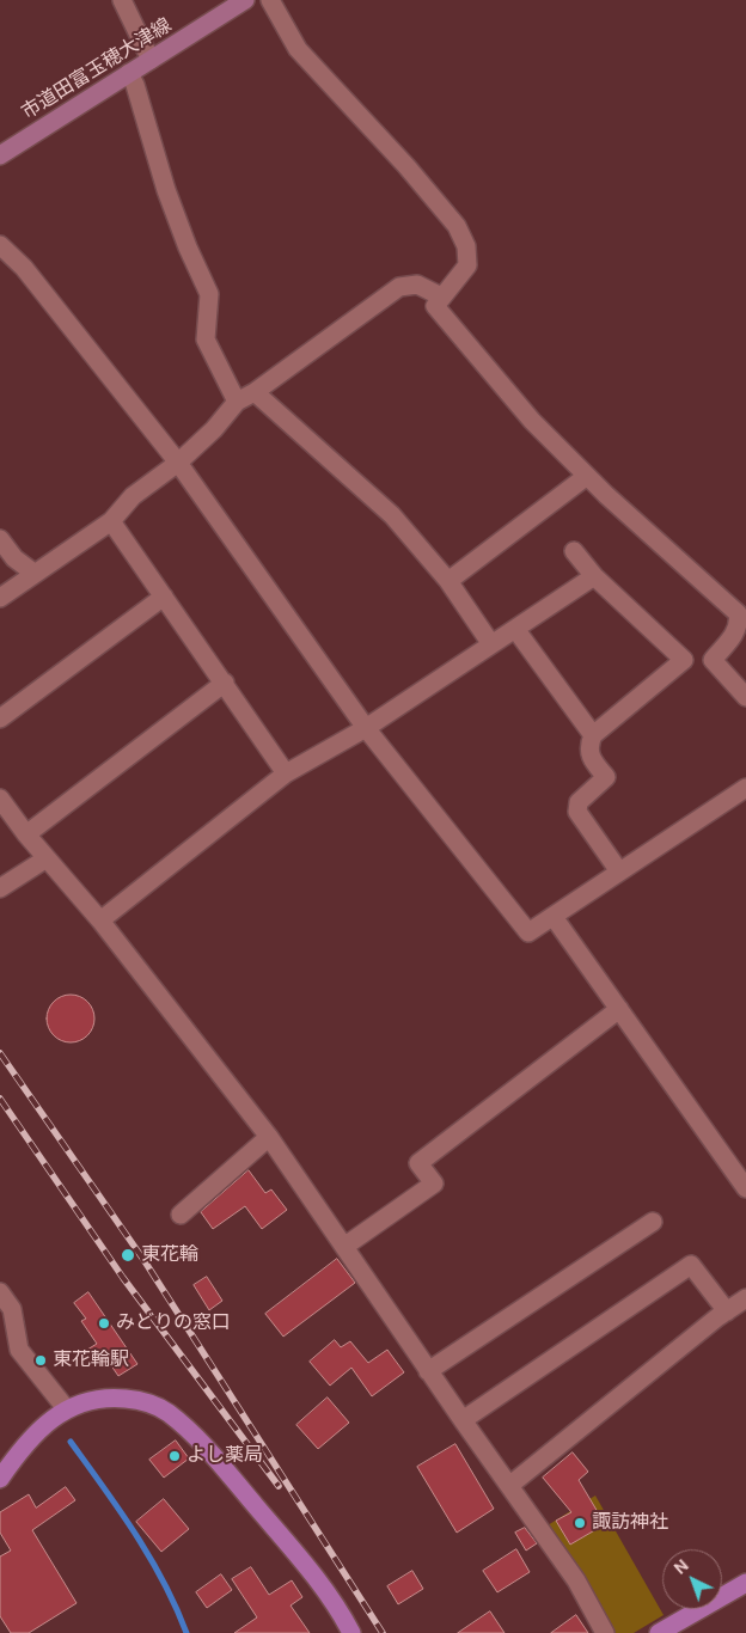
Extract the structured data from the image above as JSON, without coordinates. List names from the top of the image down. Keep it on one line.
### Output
{"streets":{"street":["市道田富玉穂大津線"]},"places":["東花輪","みどりの窓口","東花輪駅","よし薬局","諏訪神社"],"north":"top left"}
